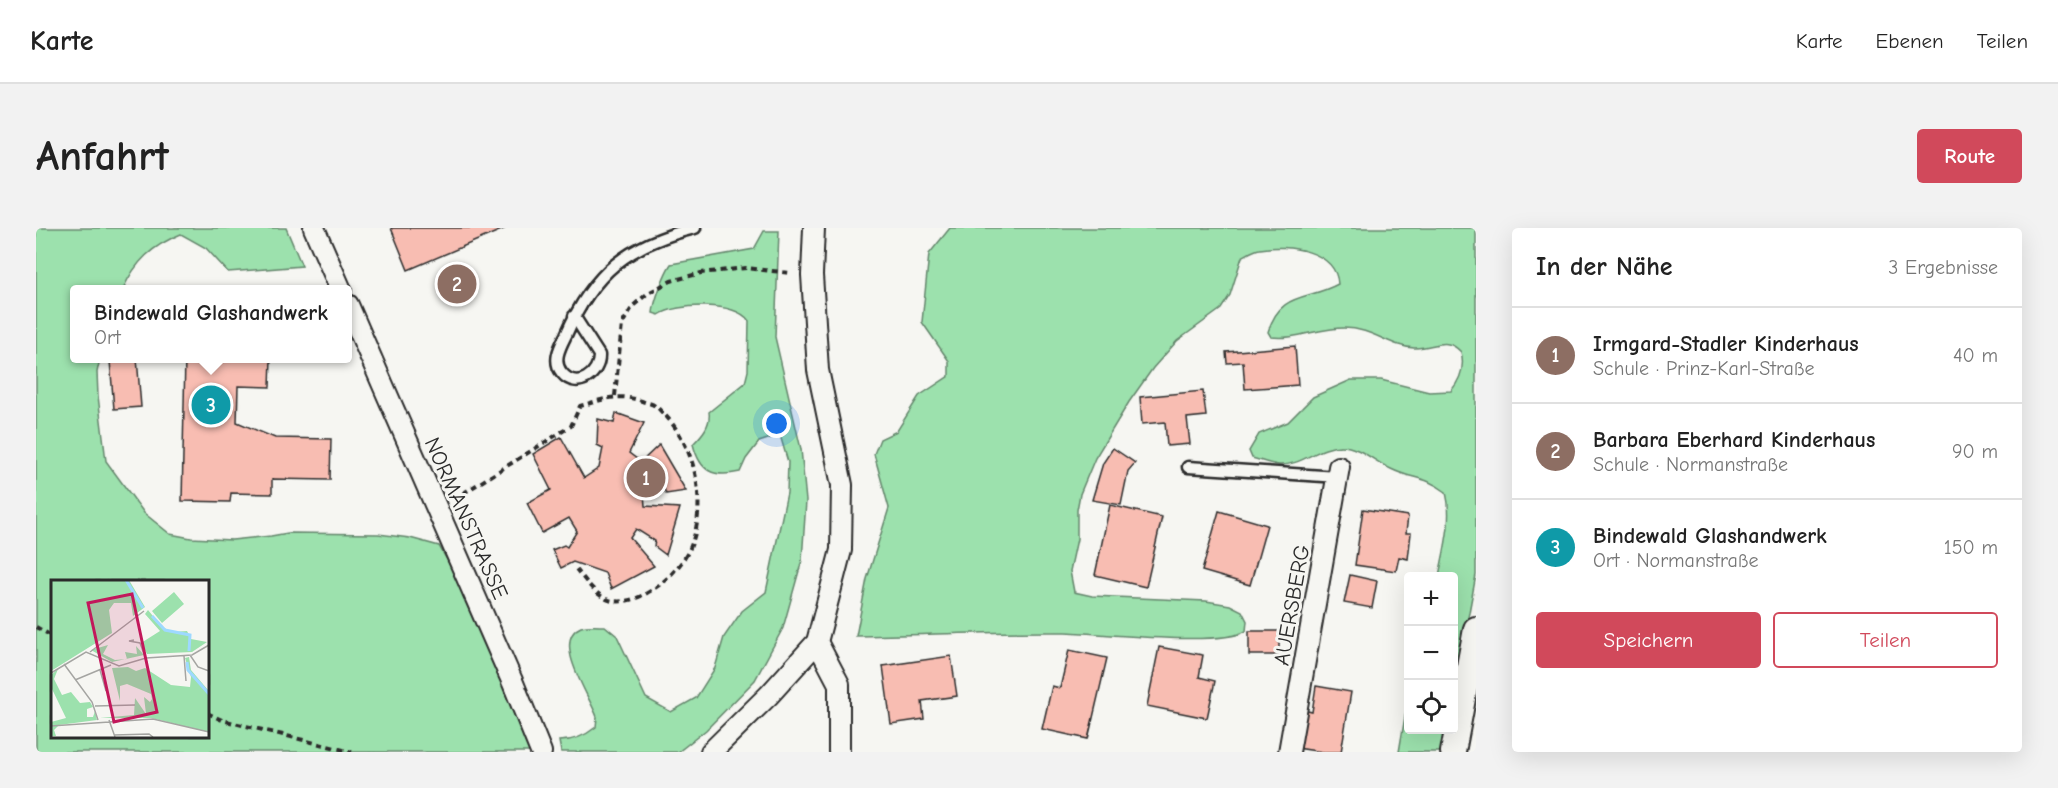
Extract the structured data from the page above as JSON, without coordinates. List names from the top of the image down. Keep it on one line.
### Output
{"streets":{"street":["NORMANSTRASSE","AUERSBERG"]},"page":{"header":"Karte","nav":["Karte","Ebenen","Teilen"],"buttons":["Route",["Speichern","Teilen"]],"title":"Anfahrt","heading":["In der Nähe","3 Ergebnisse"],"pins":["2","3","1"],"popup":["Bindewald Glashandwerk","Ort"],"list":[{"mark":"1","name":"Irmgard-Stadler Kinderhaus","note":"Schule · Prinz-Karl-Straße","value":"40 m"},{"mark":"2","name":"Barbara Eberhard Kinderhaus","note":"Schule · Normanstraße","value":"90 m"},{"mark":"3","name":"Bindewald Glashandwerk","note":"Ort · Normanstraße","value":"150 m"}],"map_buttons":["+","−"]}}
